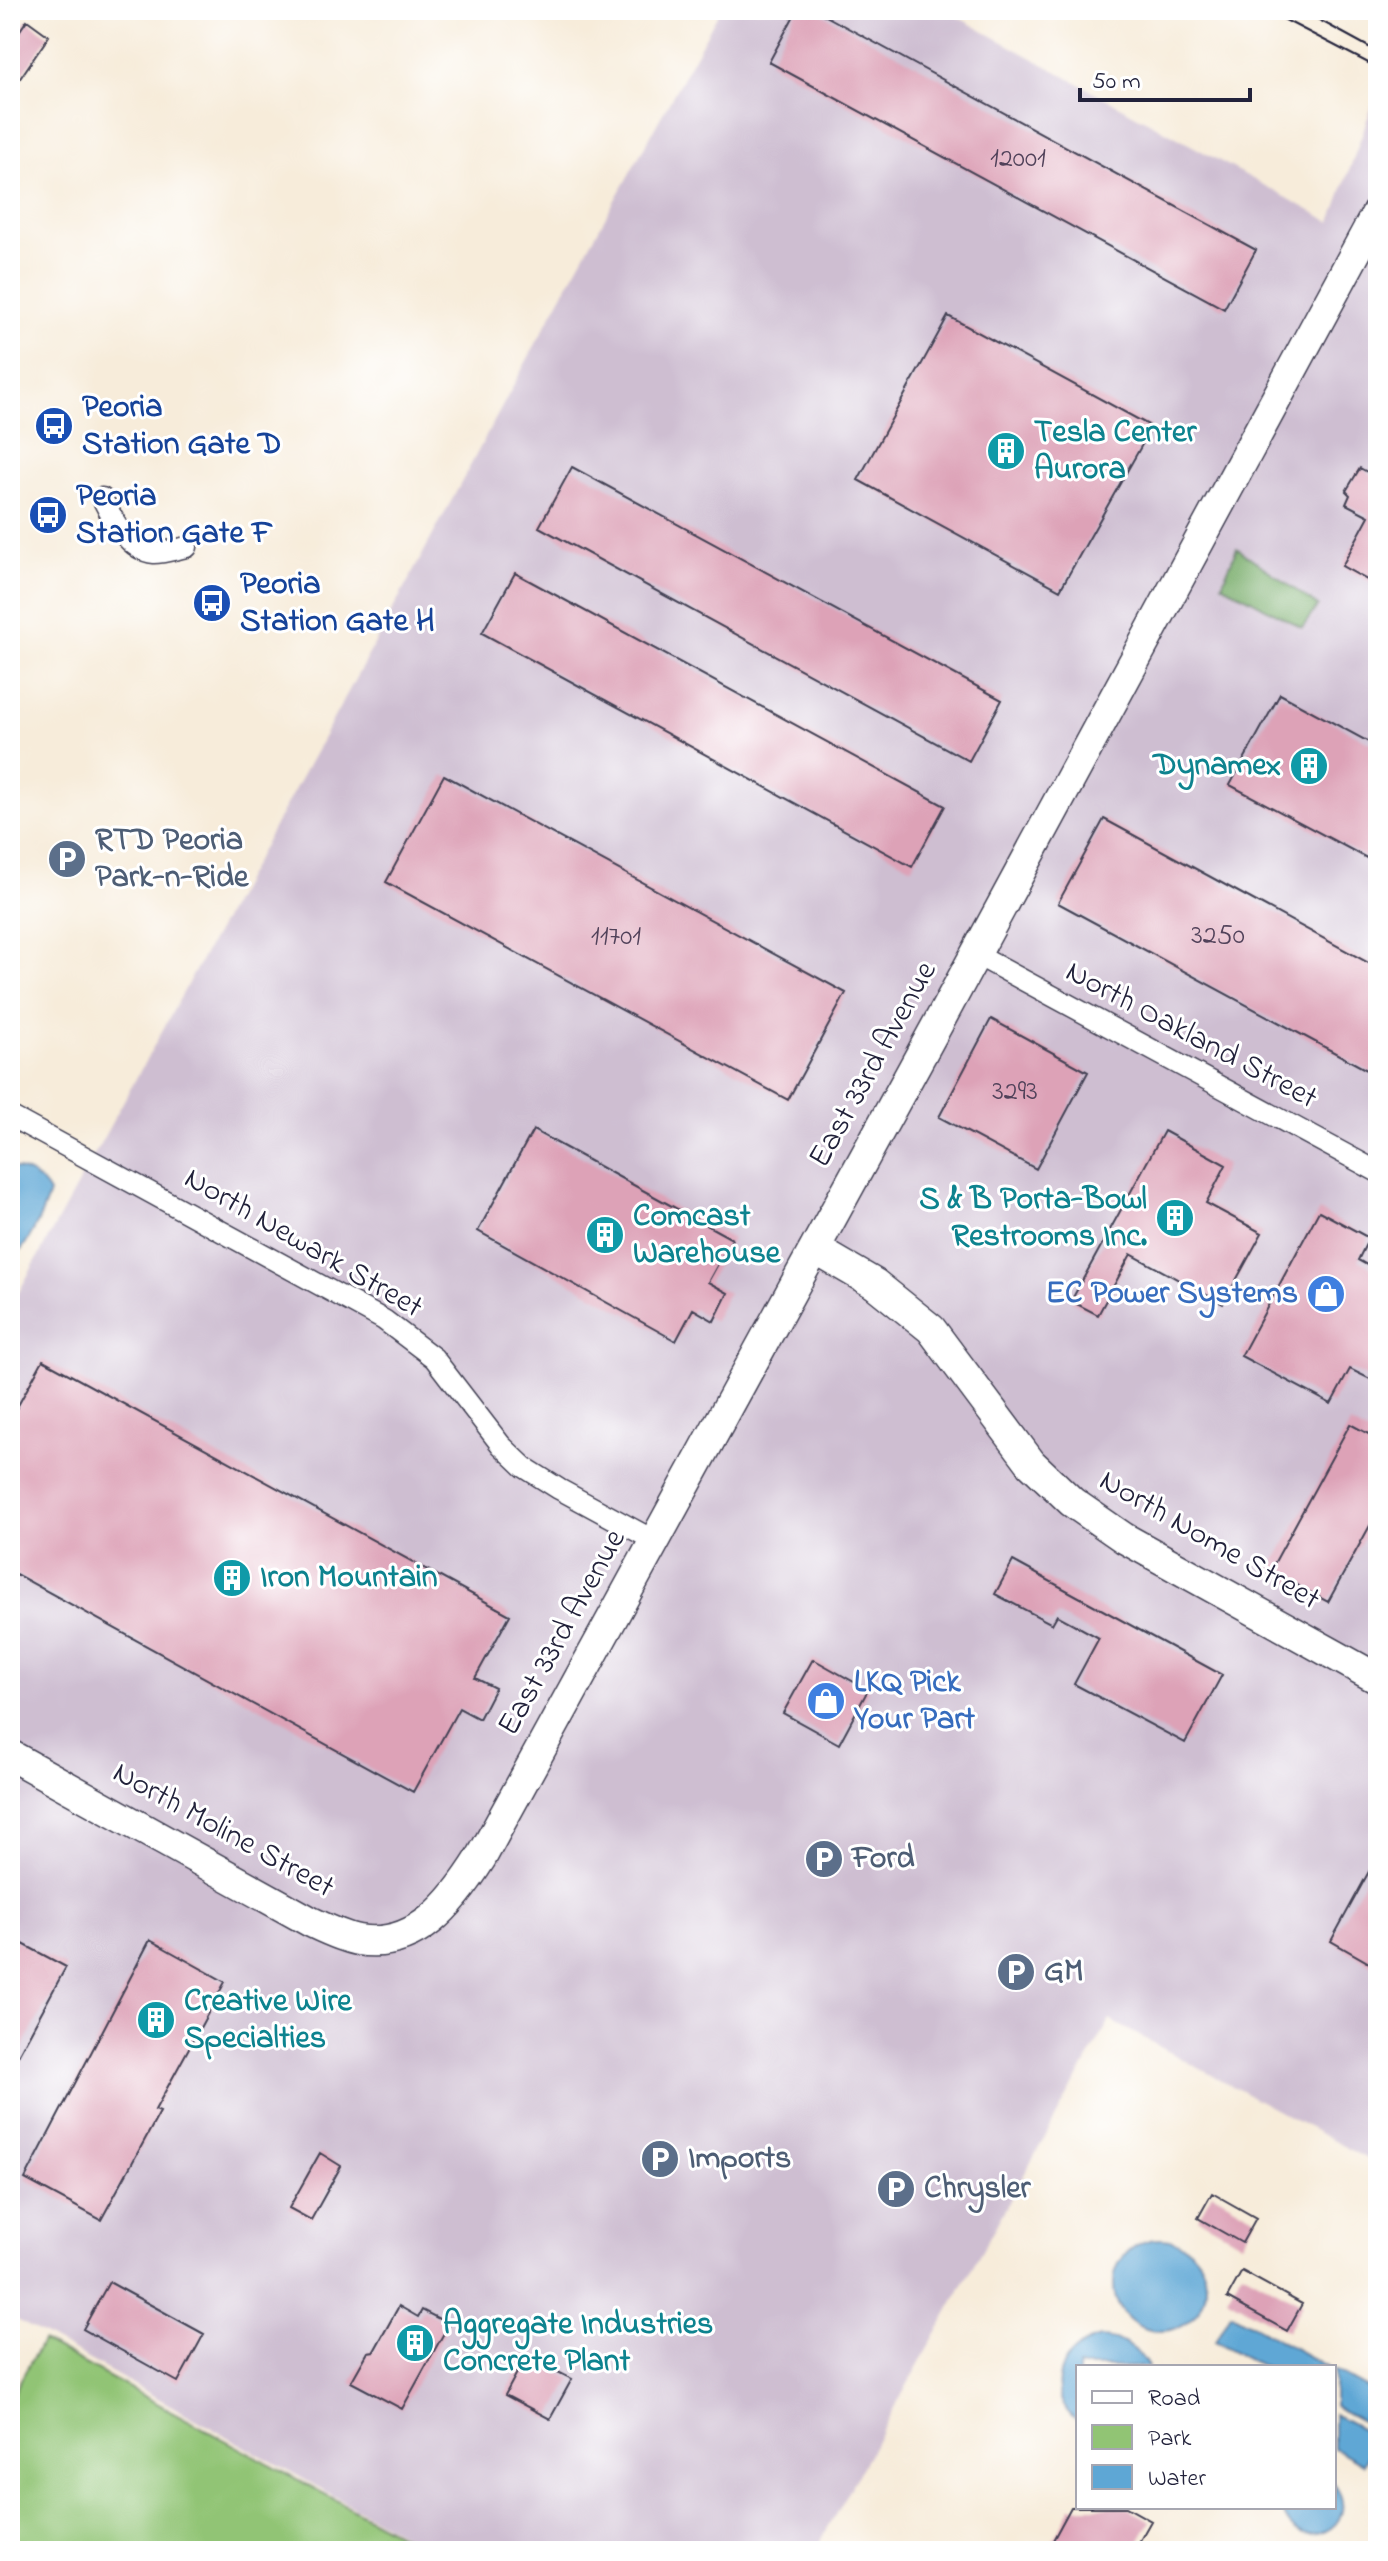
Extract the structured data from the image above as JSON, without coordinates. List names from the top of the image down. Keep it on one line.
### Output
{"streets":{"street":["North Oakland Street","East 33rd Avenue","North Newark Street","North Nome Street","North Moline Street"]},"crossings":[["North Oakland Street","East 33rd Avenue"],["East 33rd Avenue","North Newark Street"],["East 33rd Avenue","North Nome Street"],["East 33rd Avenue","North Moline Street"]],"places":{"bus stop":["Peoria Station Gate D","Peoria Station Gate F","Peoria Station Gate H"],"building":["Tesla Center Aurora","Dynamex","S & B Porta-Bowl Restrooms Inc.","Comcast Warehouse","Iron Mountain","Creative Wire Specialties","Aggregate Industries Concrete Plant"],"parking":["RTD Peoria Park-n-Ride","Ford","GM","Imports","Chrysler"],"shop":["EC Power Systems","LKQ Pick Your Part"]},"house_numbers":["12001","3250","11701","3293"],"legend":["Road","Park","Water"],"scale_bar":"50 m"}
